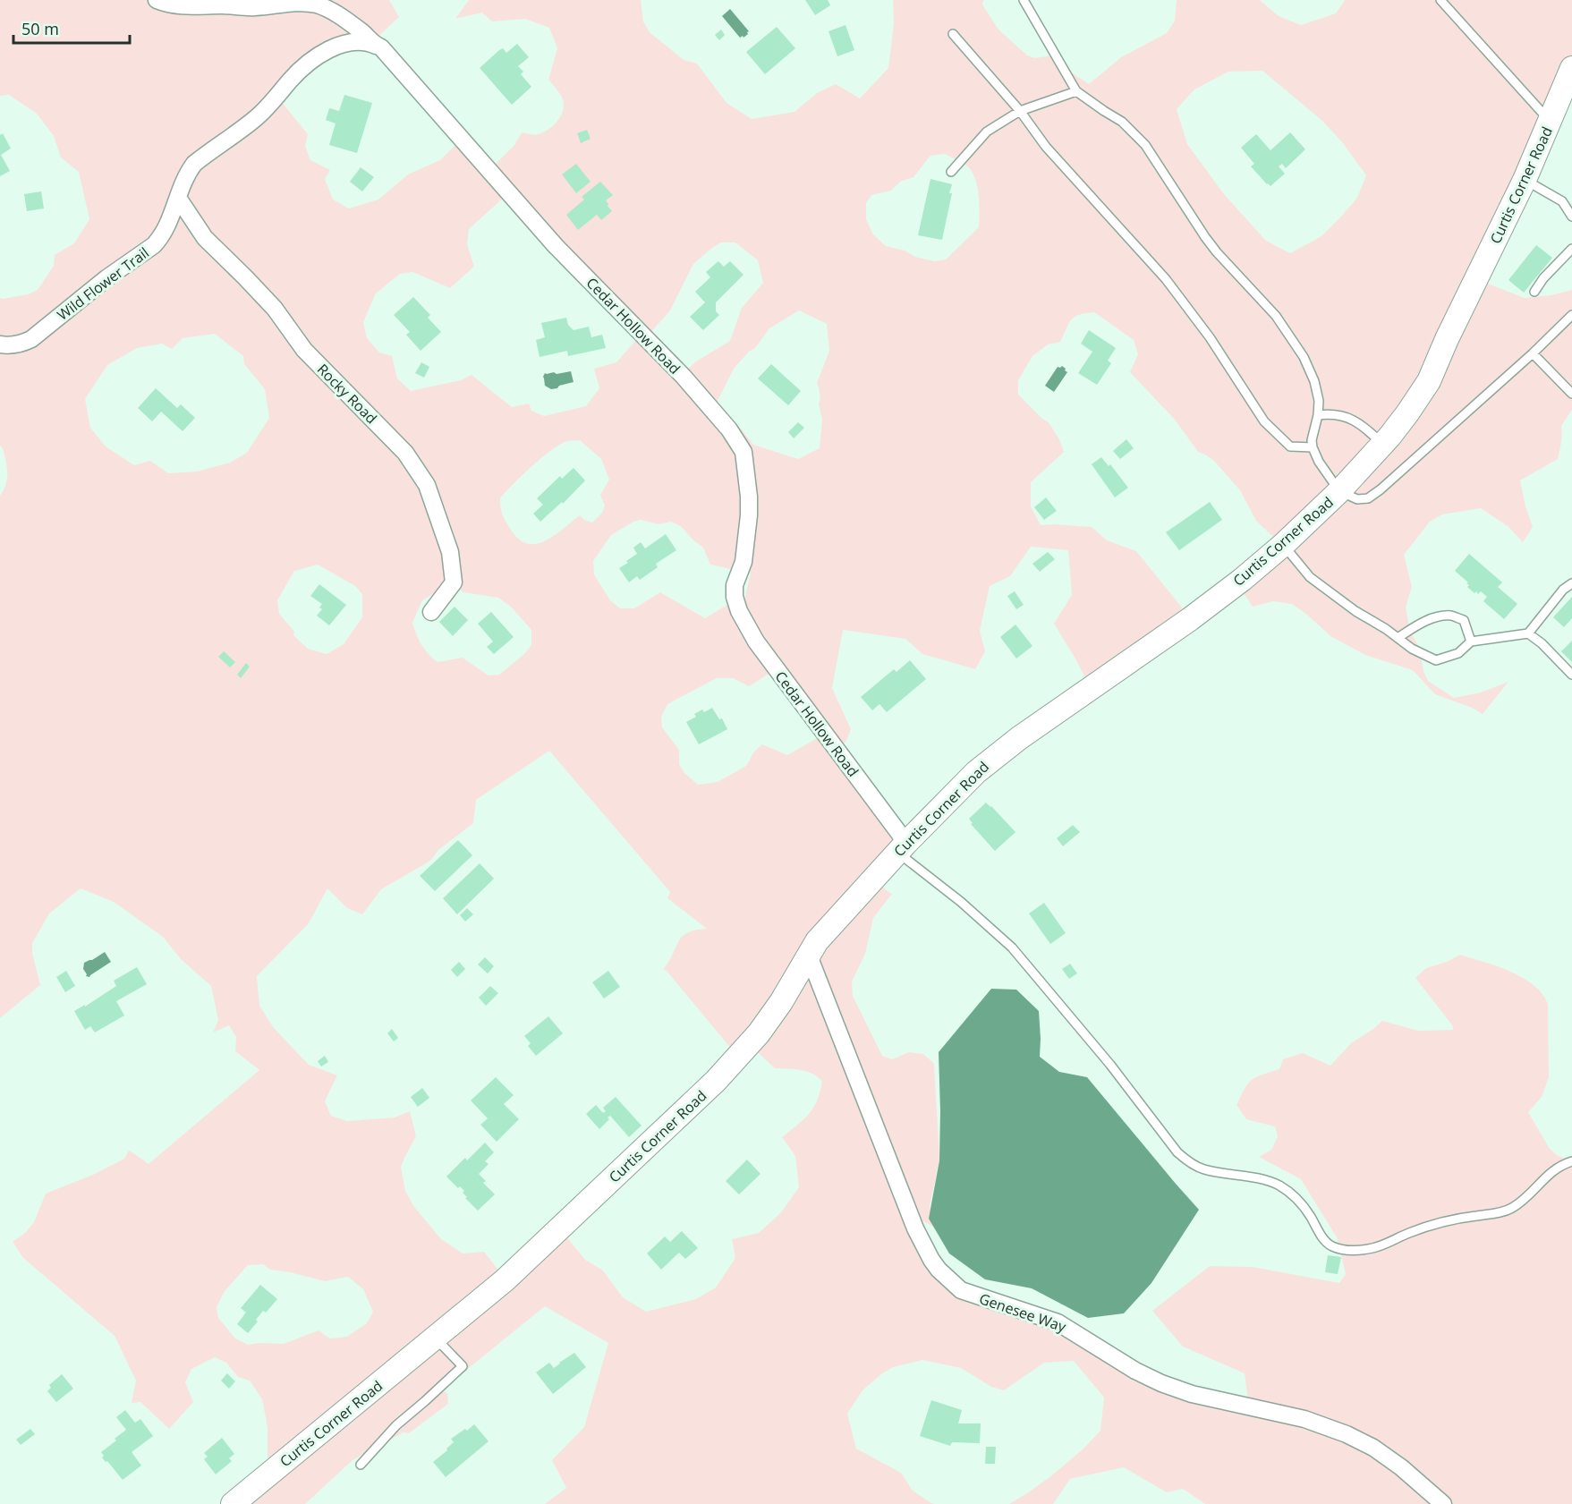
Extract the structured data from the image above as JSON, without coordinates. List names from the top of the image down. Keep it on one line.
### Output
{"streets":{"street":["Curtis Corner Road","Wild Flower Trail","Cedar Hollow Road","Rocky Road","Genesee Way"]},"crossings":[["Curtis Corner Road","Cedar Hollow Road"],["Curtis Corner Road","Genesee Way"],["Wild Flower Trail","Cedar Hollow Road"],["Wild Flower Trail","Rocky Road"]],"scale_bar":"50 m"}
